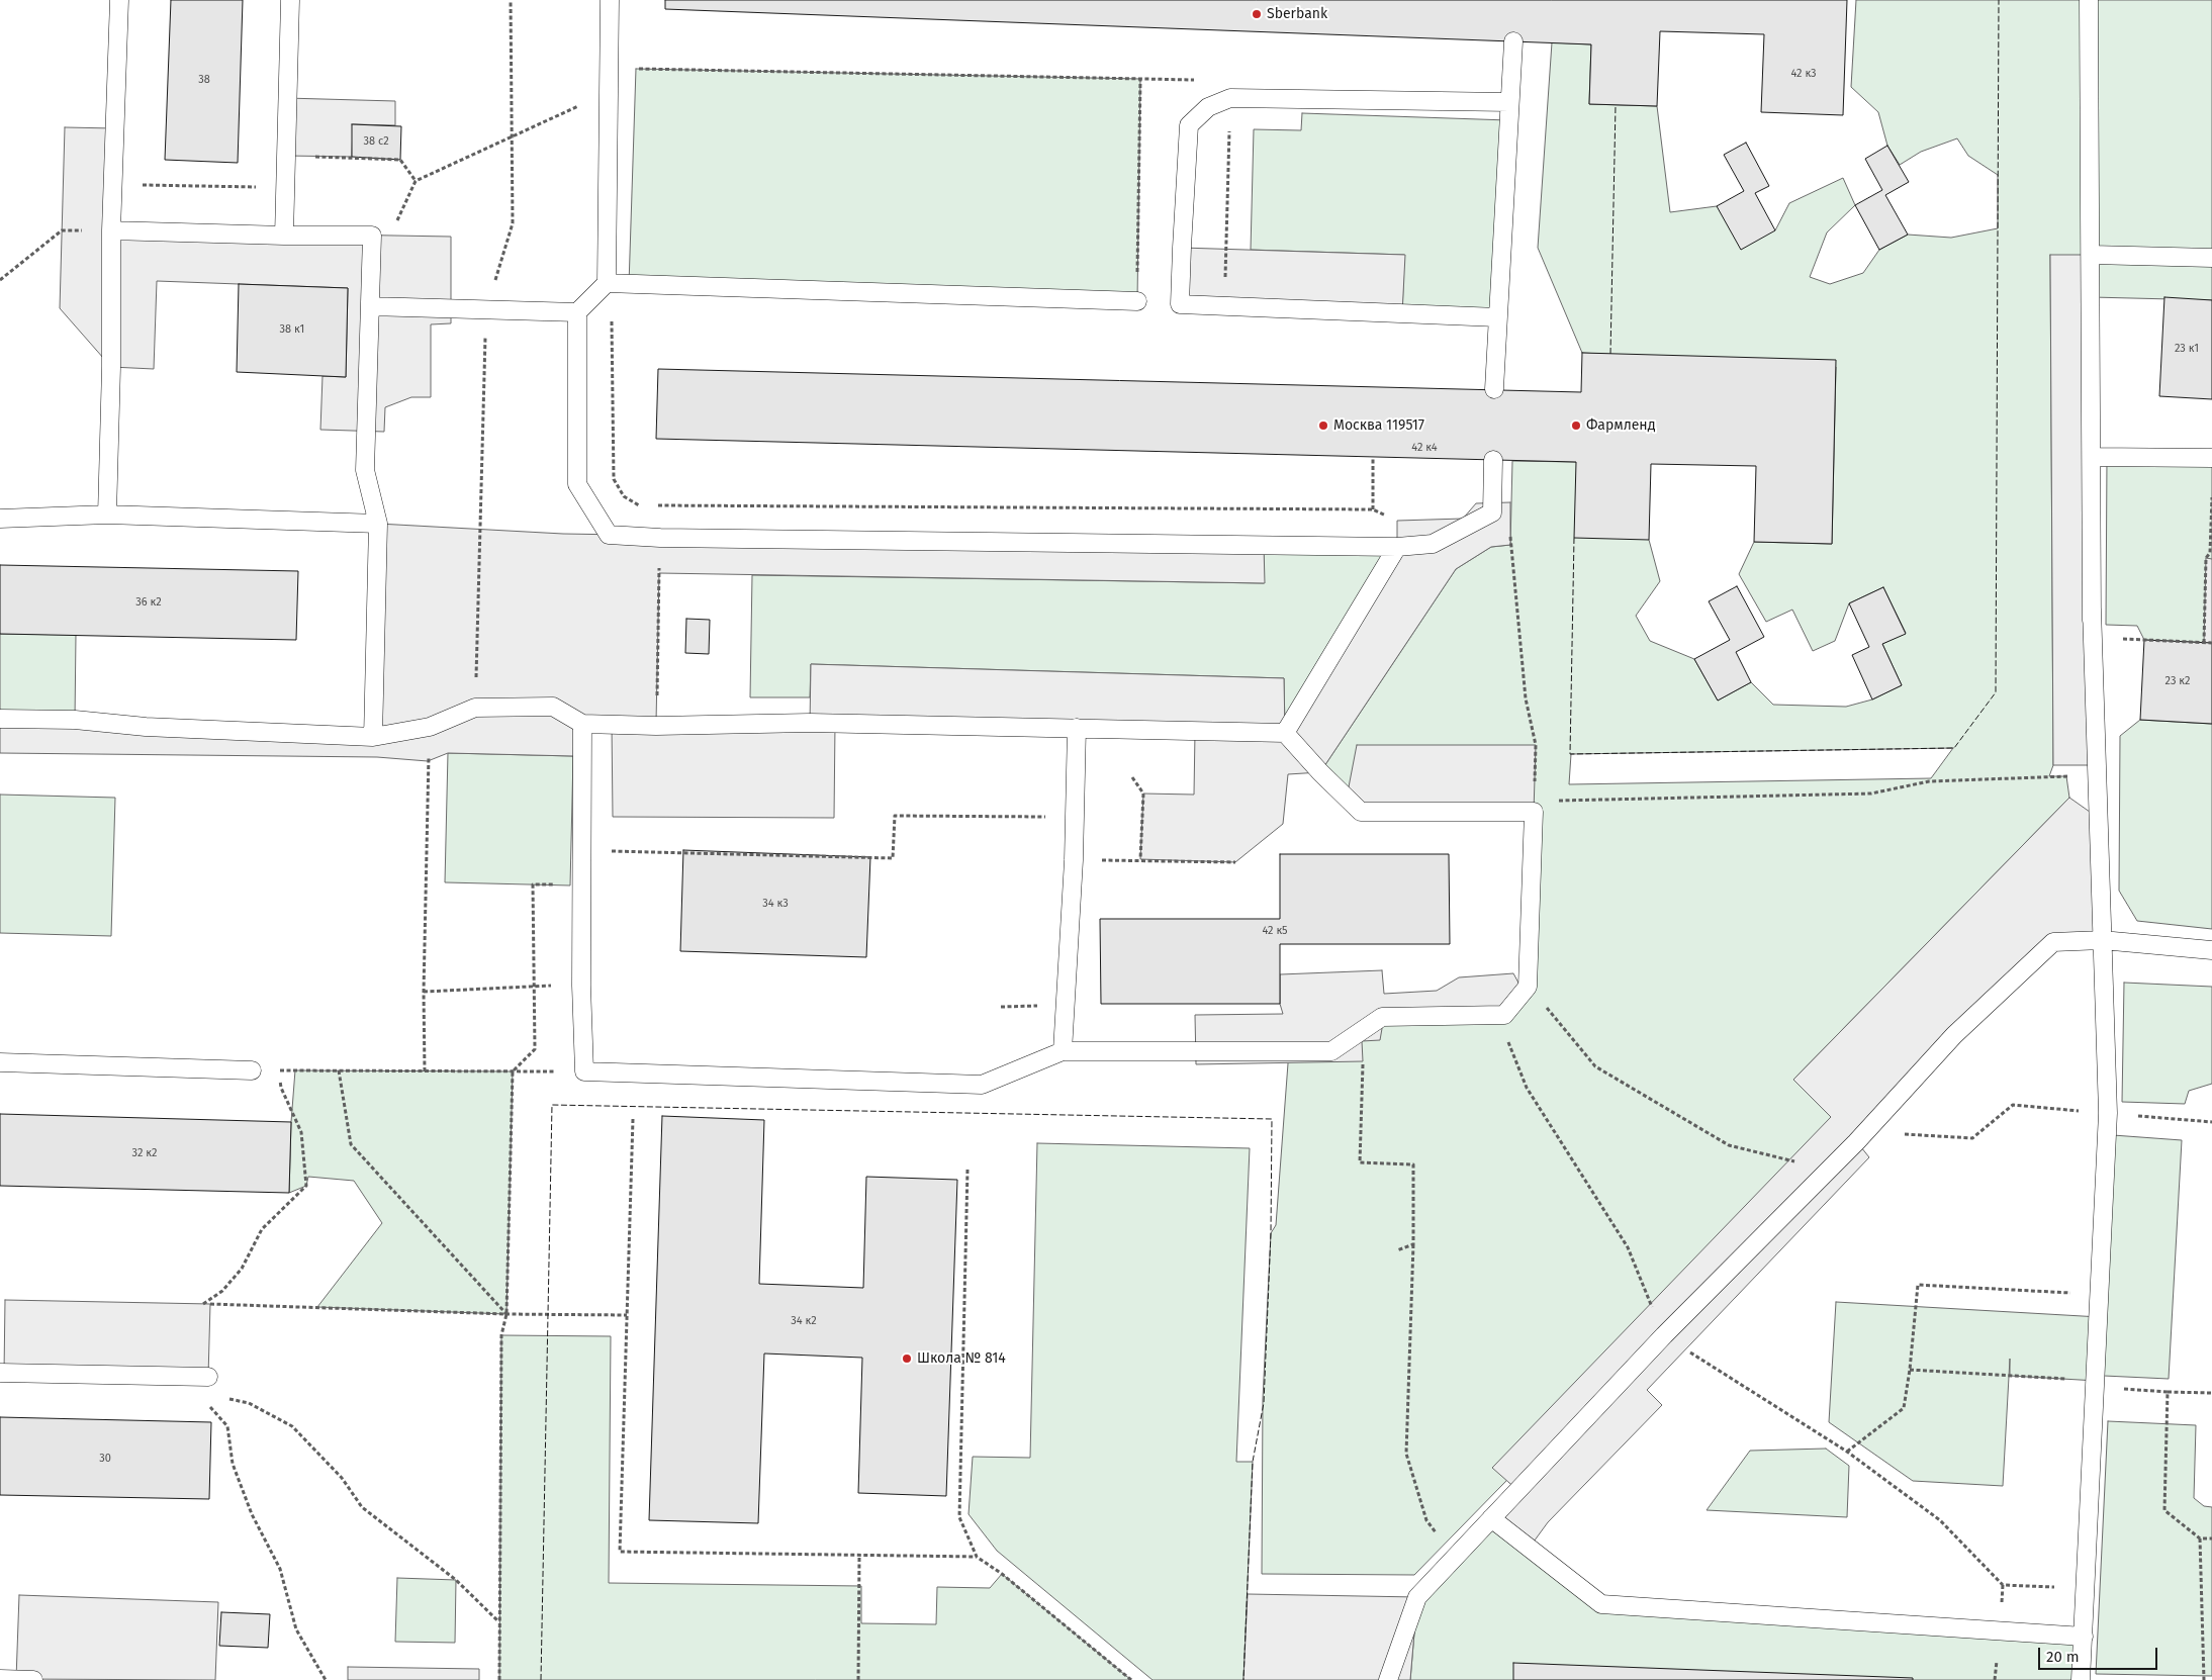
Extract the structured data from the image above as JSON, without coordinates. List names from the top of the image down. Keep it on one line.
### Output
{"places":["Sberbank","Москва 119517","Фармленд","Школа № 814"],"house_numbers":["42 к3","38","38 с2","38 к1","23 к1","42 к4","36 к2","23 к2","34 к3","42 к5","32 к2","34 к2","30"],"scale_bar":"20 m"}
